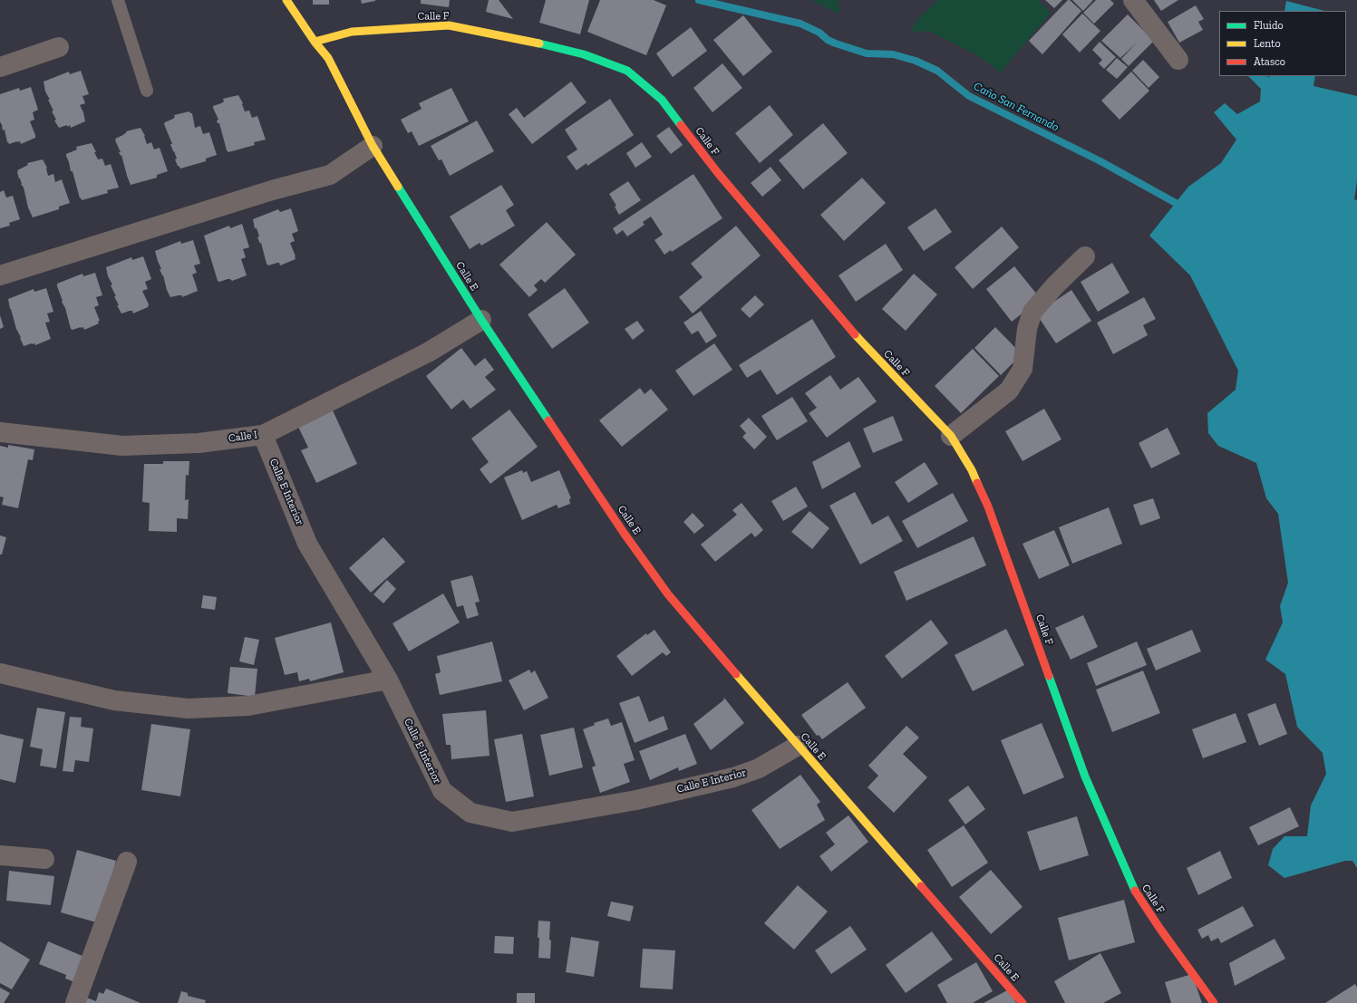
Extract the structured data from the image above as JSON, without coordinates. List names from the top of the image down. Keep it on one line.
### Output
{"streets":{"street":["Calle F","Calle E","Calle I","Calle E Interior"]},"crossings":[["Calle F","Calle E"],["Calle E","Calle I"],["Calle E","Calle E Interior"],["Calle I","Calle E Interior"]],"water":["Caño San Fernando"],"legend":["Fluido","Lento","Atasco"]}
